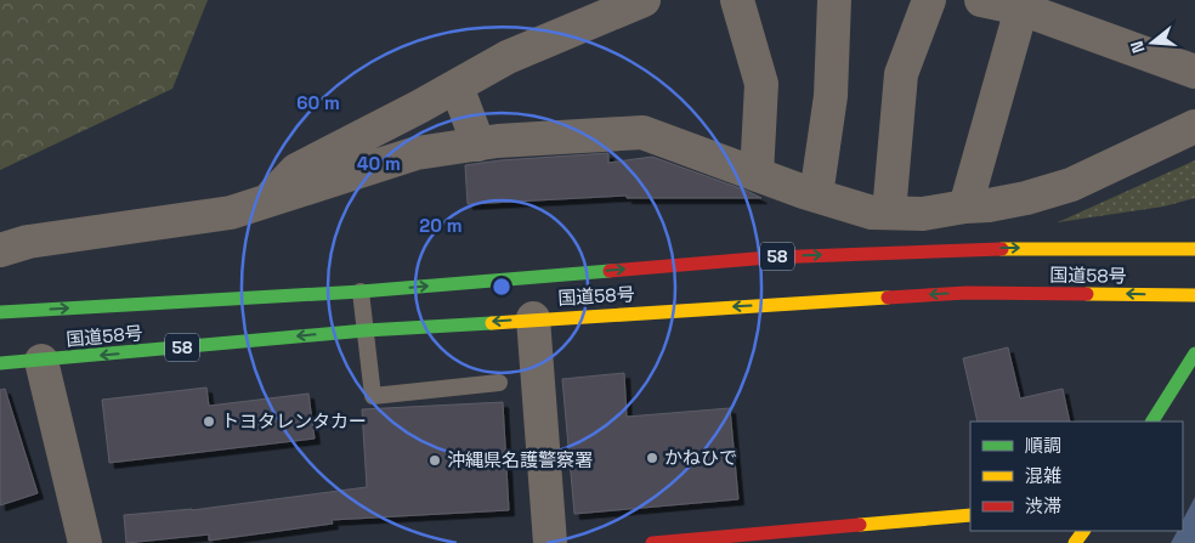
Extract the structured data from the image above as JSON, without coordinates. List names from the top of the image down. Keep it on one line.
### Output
{"streets":{"main road":["58","国道58号"]},"places":["トヨタレンタカー","かねひで","沖縄県名護警察署"],"legend":["順調","混雑","渋滞"],"north":"left","rings":["60 m","40 m","20 m"]}
